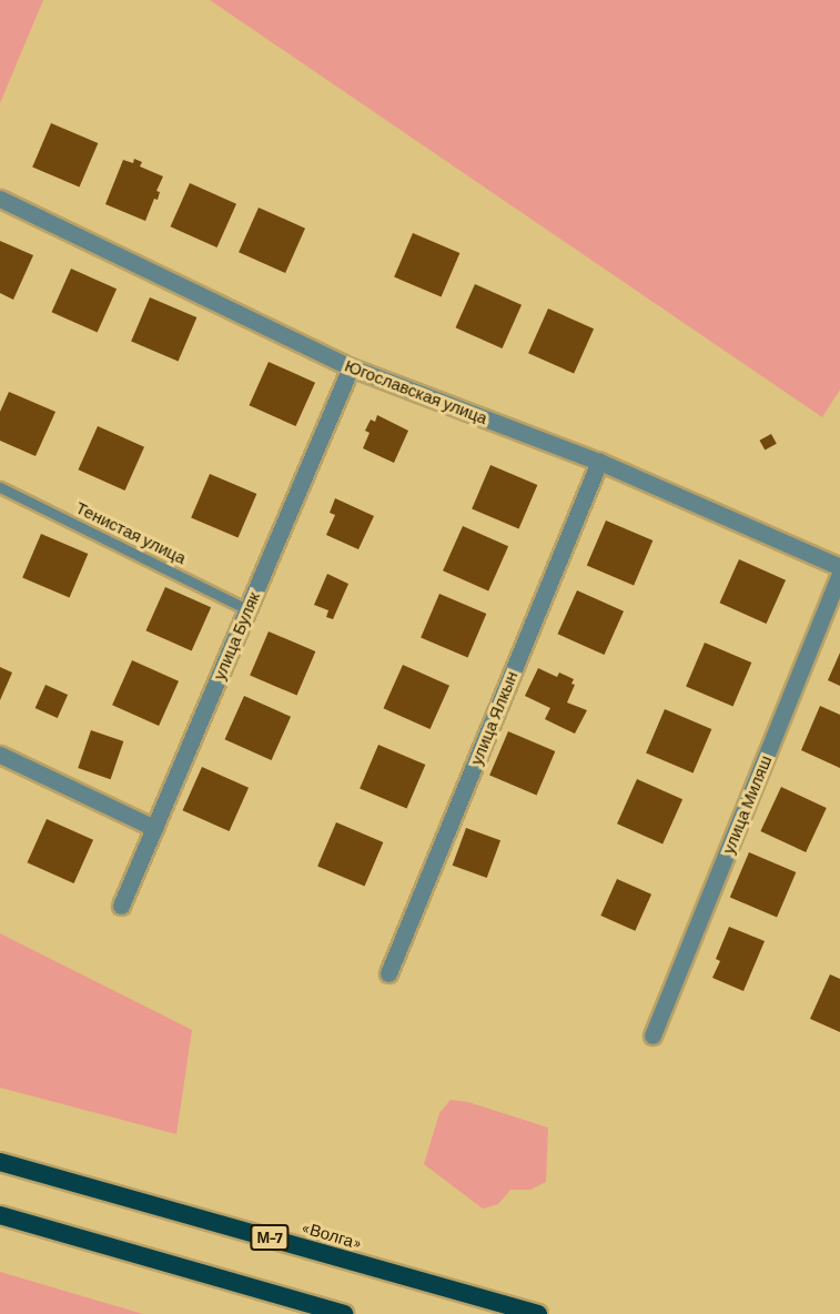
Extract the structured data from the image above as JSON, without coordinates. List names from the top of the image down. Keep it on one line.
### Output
{"streets":{"highway":["«Волга»","М-7"],"street":["Югославская улица","улица Буляк","улица Ялкын","улица Миляш"],"lane":["Тенистая улица"]},"crossings":[["Югославская улица","улица Буляк"],["Югославская улица","улица Ялкын"],["Тенистая улица","улица Буляк"]]}
